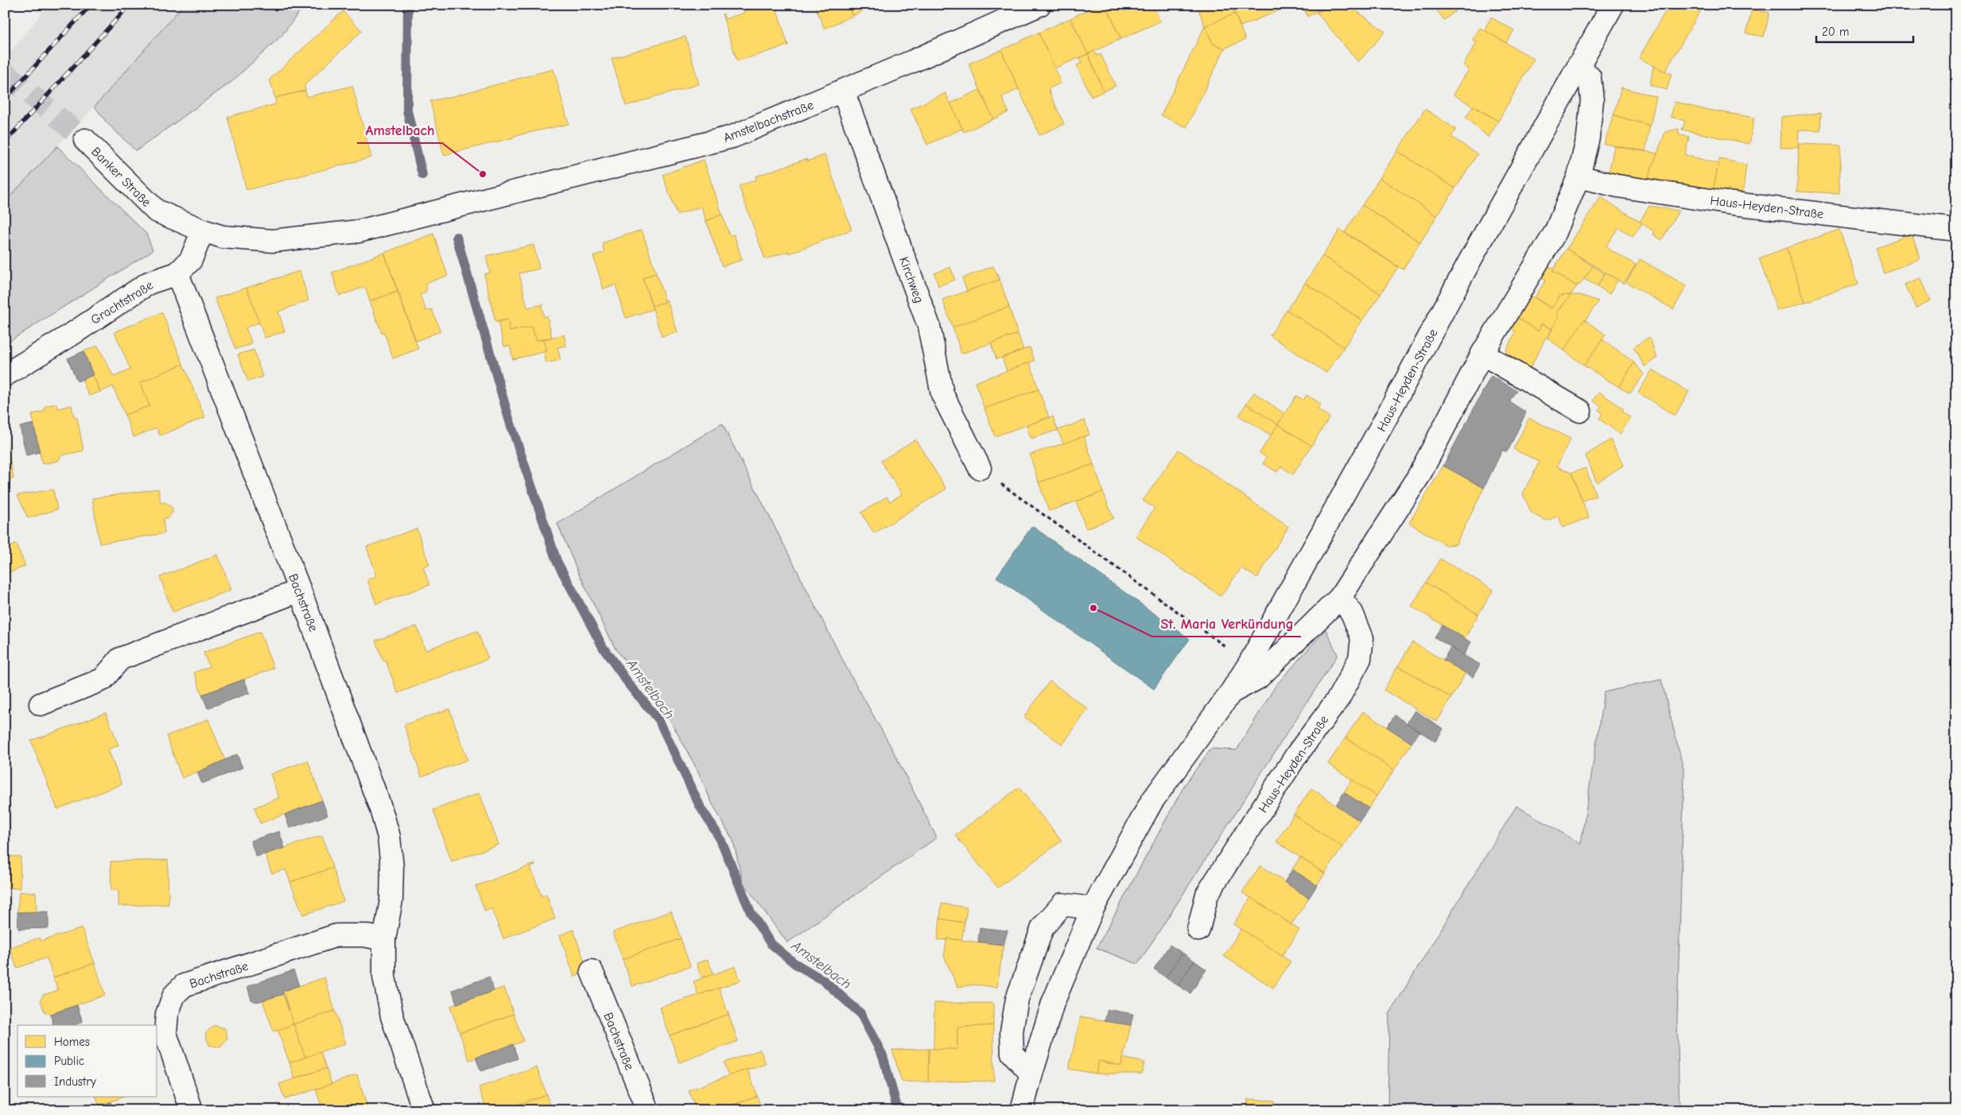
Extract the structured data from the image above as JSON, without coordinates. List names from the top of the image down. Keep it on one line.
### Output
{"streets":{"street":["Amstelbachstraße","Banker Straße","Haus-Heyden-Straße","Kirchweg","Grachtstraße","Bachstraße"]},"crossings":[["Amstelbachstraße","Banker Straße"],["Amstelbachstraße","Kirchweg"],["Amstelbachstraße","Grachtstraße"],["Banker Straße","Grachtstraße"],["Grachtstraße","Bachstraße"]],"water":["Amstelbach"],"places":["Amstelbach","St. Maria Verkündung"],"legend":["Homes","Public","Industry"],"scale_bar":"20 m"}
